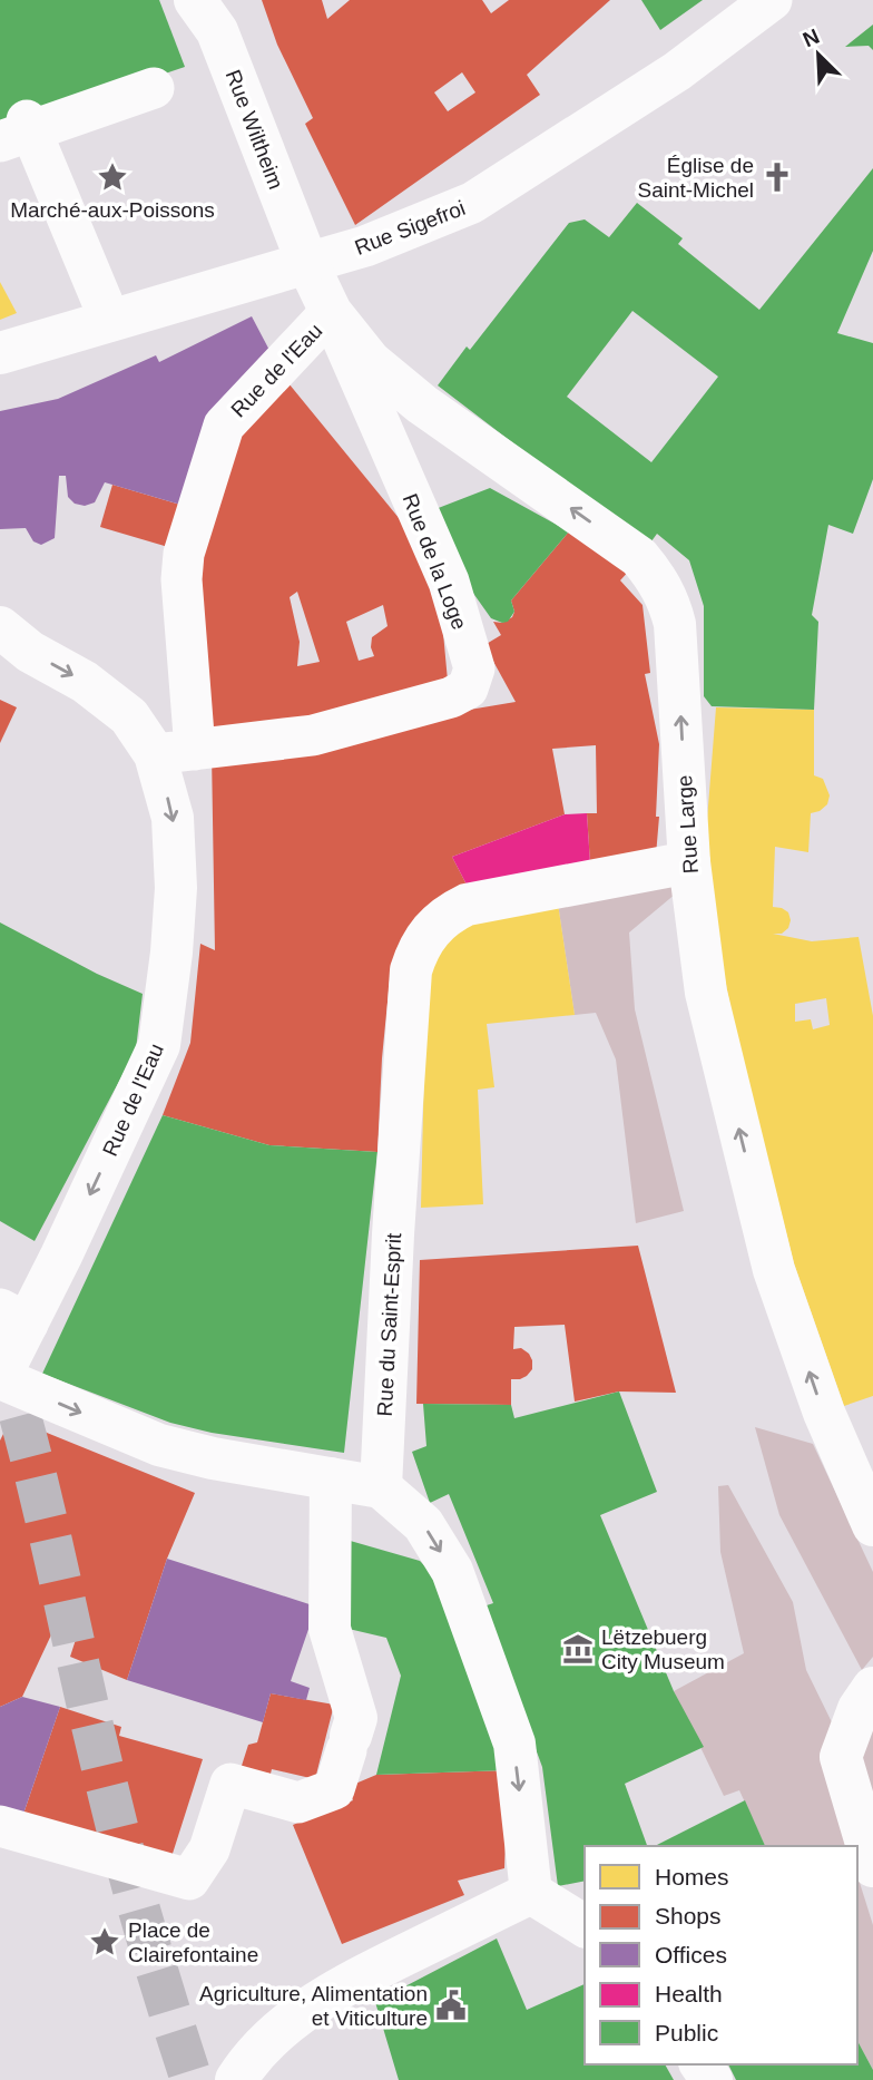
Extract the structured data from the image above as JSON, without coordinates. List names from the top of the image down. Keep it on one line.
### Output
{"streets":{"street":["Rue Wiltheim","Rue Sigefroi","Rue de l'Eau","Rue de la Loge","Rue Large","Rue du Saint-Esprit"]},"crossings":[["Rue Wiltheim","Rue Sigefroi"],["Rue Wiltheim","Rue Large"],["Rue Sigefroi","Rue Large"],["Rue de l'Eau","Rue de la Loge"],["Rue de l'Eau","Rue Large"],["Rue de la Loge","Rue Large"],["Rue Large","Rue du Saint-Esprit"]],"one_way":["Rue de l'Eau","Rue Large"],"places":{"place":["Marché-aux-Poissons","Place de Clairefontaine"],"church":["Église de Saint-Michel"],"museum":["Lëtzebuerg City Museum"],"public building":["Agriculture, Alimentation et Viticulture"]},"legend":["Homes","Shops","Offices","Health","Public"],"north":"top left"}
